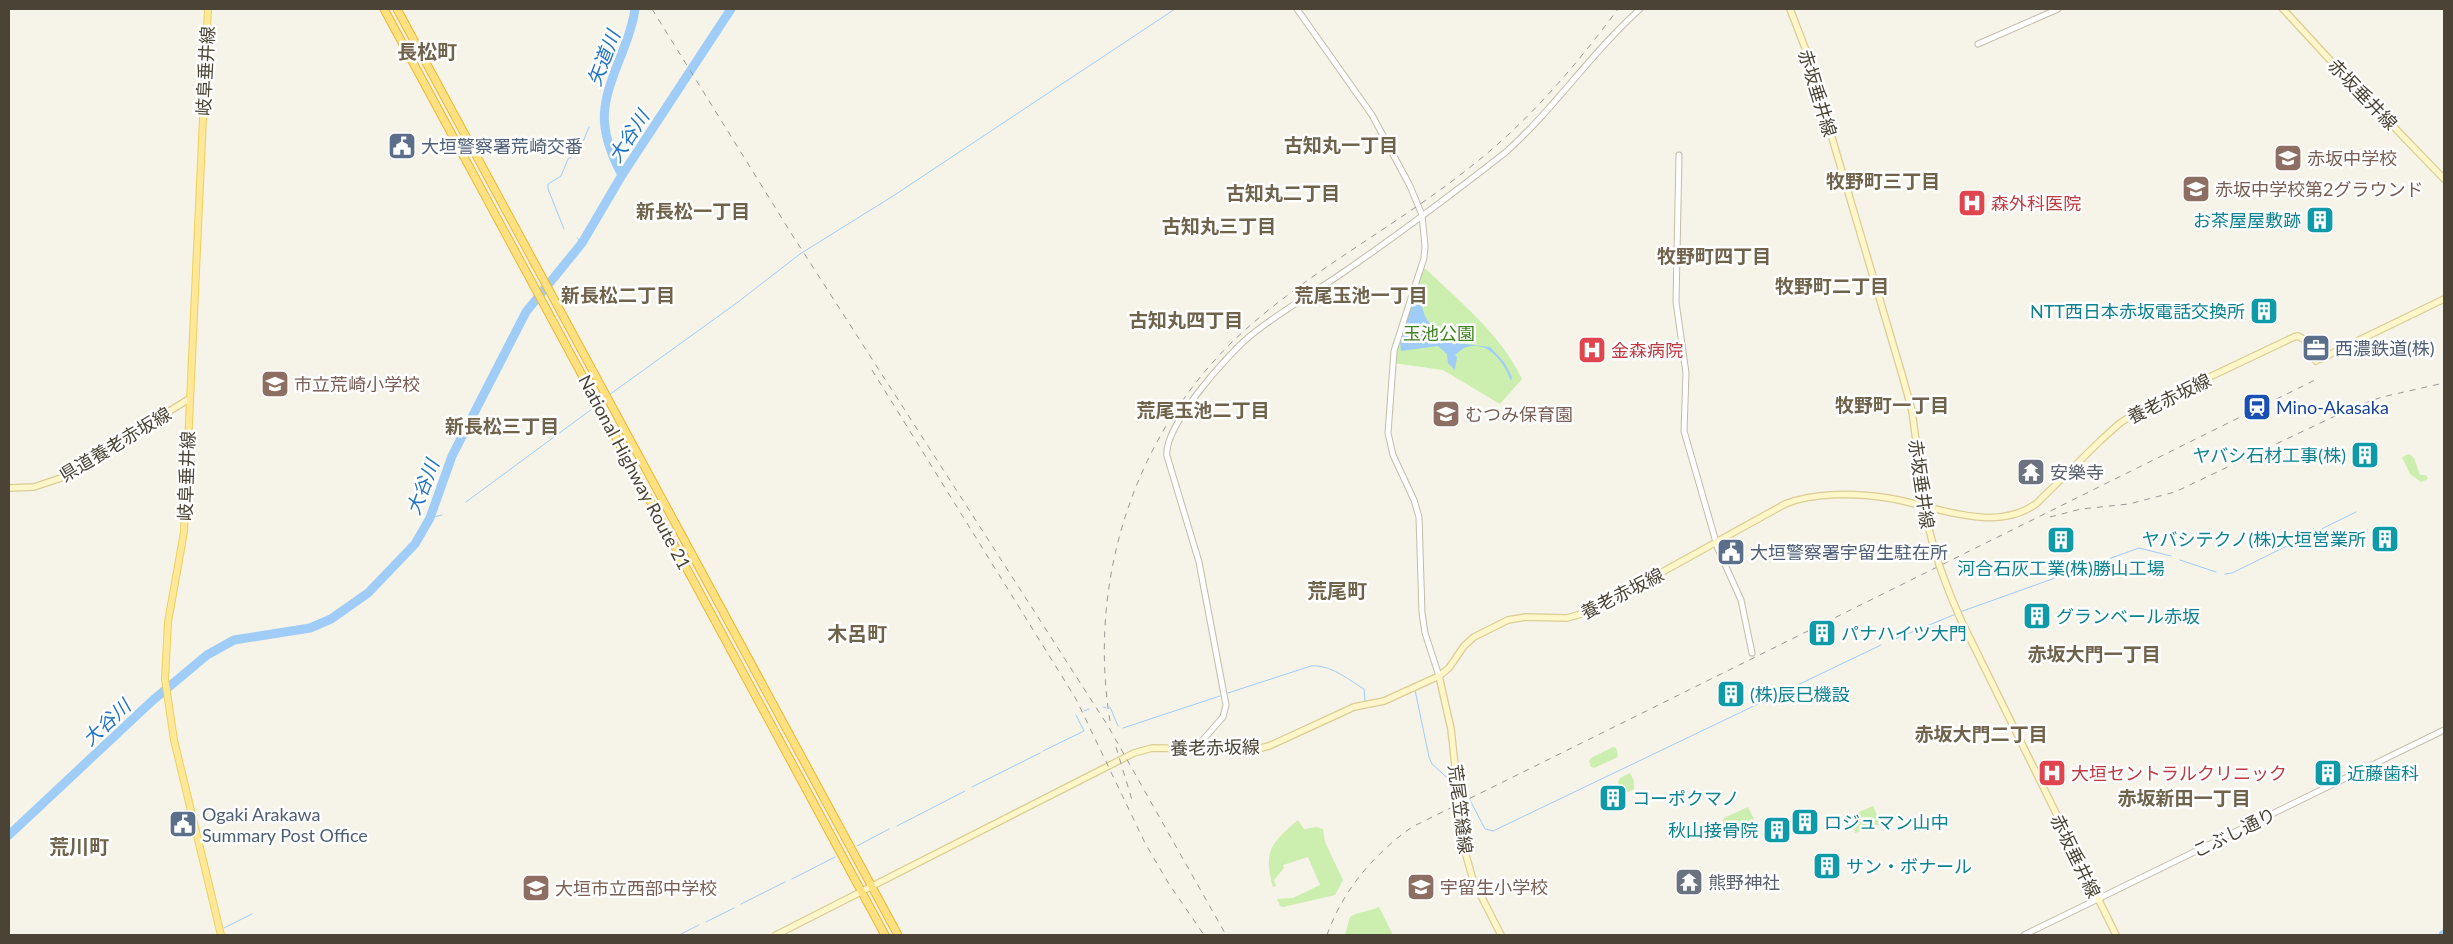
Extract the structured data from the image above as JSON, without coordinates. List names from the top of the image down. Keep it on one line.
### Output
{"streets":{"highway":["National Highway Route 21"],"main road":["岐阜垂井線","赤坂垂井線","養老赤坂線","県道養老赤坂線","荒尾笠縫線"],"street":["こぶし通り"]},"crossings":[["岐阜垂井線","県道養老赤坂線"],["赤坂垂井線","こぶし通り"],["養老赤坂線","National Highway Route 21"],["養老赤坂線","荒尾笠縫線"]],"districts":["長松町","古知丸一丁目","牧野町三丁目","古知丸二丁目","新長松一丁目","古知丸三丁目","牧野町四丁目","牧野町二丁目","新長松二丁目","荒尾玉池一丁目","古知丸四丁目","牧野町一丁目","荒尾玉池二丁目","新長松三丁目","荒尾町","木呂町","赤坂大門一丁目","赤坂大門二丁目","赤坂新田一丁目","荒川町"],"water":["矢道川","大谷川"],"parks":["玉池公園"],"places":{"public building":["大垣警察署荒崎交番","大垣警察署宇留生駐在所","Ogaki Arakawa Summary Post Office"],"school or university":["赤坂中学校","赤坂中学校第2グラウンド","市立荒崎小学校","むつみ保育園","宇留生小学校","大垣市立西部中学校"],"hospital":["森外科医院","金森病院","大垣セントラルクリニック"],"building":["お茶屋屋敷跡","NTT西日本赤坂電話交換所","ヤバシ石材工事(株)","ヤバシテクノ(株)大垣営業所","河合石灰工業(株)勝山工場","グランベール赤坂","パナハイツ大門","(株)辰巳機設","近藤歯科","コーポクマノ","ロジュマン山中","秋山接骨院","サン・ボナール"],"office":["西濃鉄道(株)"],"station":["Mino-Akasaka"],"temple":["安樂寺","熊野神社"]}}
